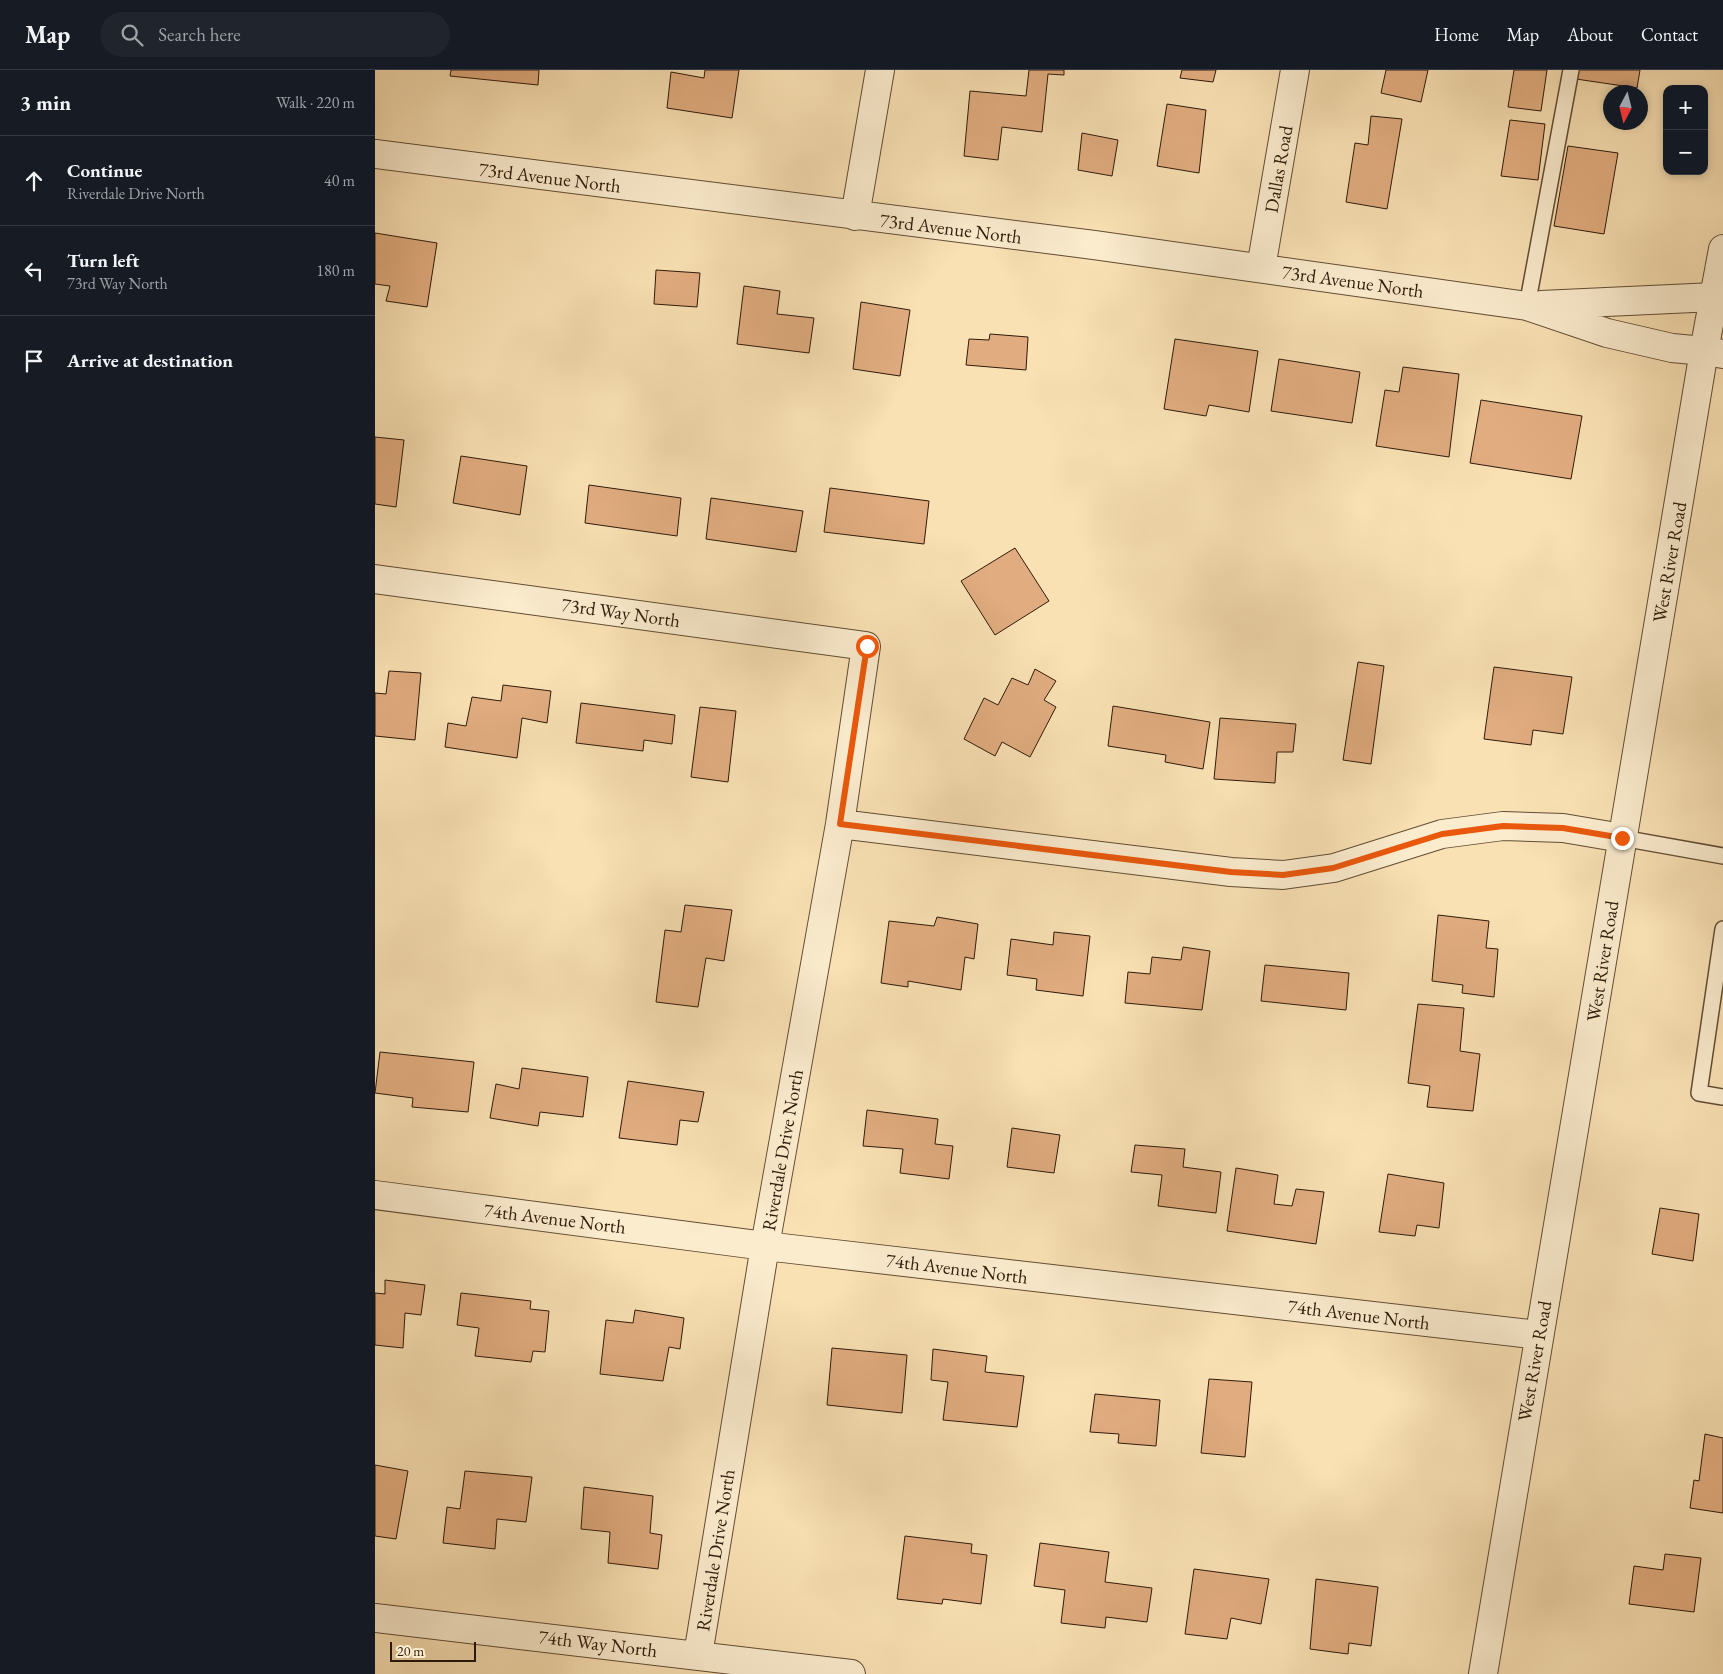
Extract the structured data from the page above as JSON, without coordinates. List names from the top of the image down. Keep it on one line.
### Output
{"streets":{"street":["Dallas Road","73rd Avenue North","West River Road","73rd Way North","Riverdale Drive North","74th Avenue North","74th Way North"]},"crossings":[["Dallas Road","73rd Avenue North"],["73rd Avenue North","West River Road"],["West River Road","74th Avenue North"],["73rd Way North","Riverdale Drive North"],["Riverdale Drive North","74th Avenue North"],["Riverdale Drive North","74th Way North"]],"scale_bar":"20 m","north":"bottom","page":{"header":"Map","search":"Search here","nav":["Home","Map","About","Contact"],"heading":["3 min","Walk · 220 m"],"map_buttons":["+","−"],"list":[["Continue","Riverdale Drive North","40 m"],["Turn left","73rd Way North","180 m"],"Arrive at destination"],"scale":"20 m"}}
